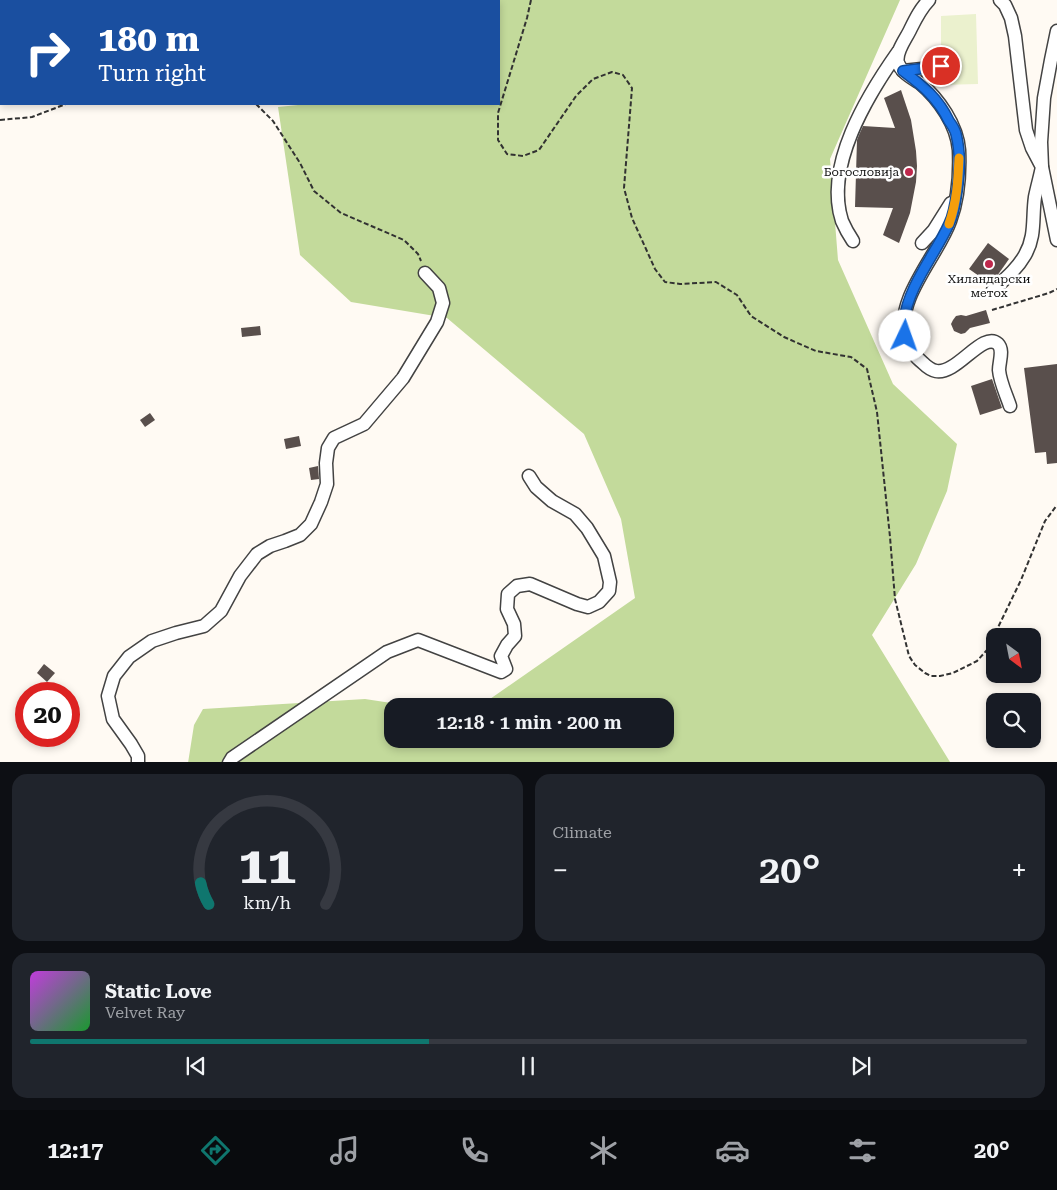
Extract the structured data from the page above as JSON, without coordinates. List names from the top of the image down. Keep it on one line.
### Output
{"places":["Богословија","Хиландарски метох"],"north":"bottom right","page":{"turn":["180 m","Turn right"],"limit":"20","trip":"12:18 · 1 min · 200 m","tile":"Climate","heat":["−","20°","+"],"song":["Static Love","Velvet Ray"],"tabs":["12:17","20°"],"gauge":["11","km/h"]}}
